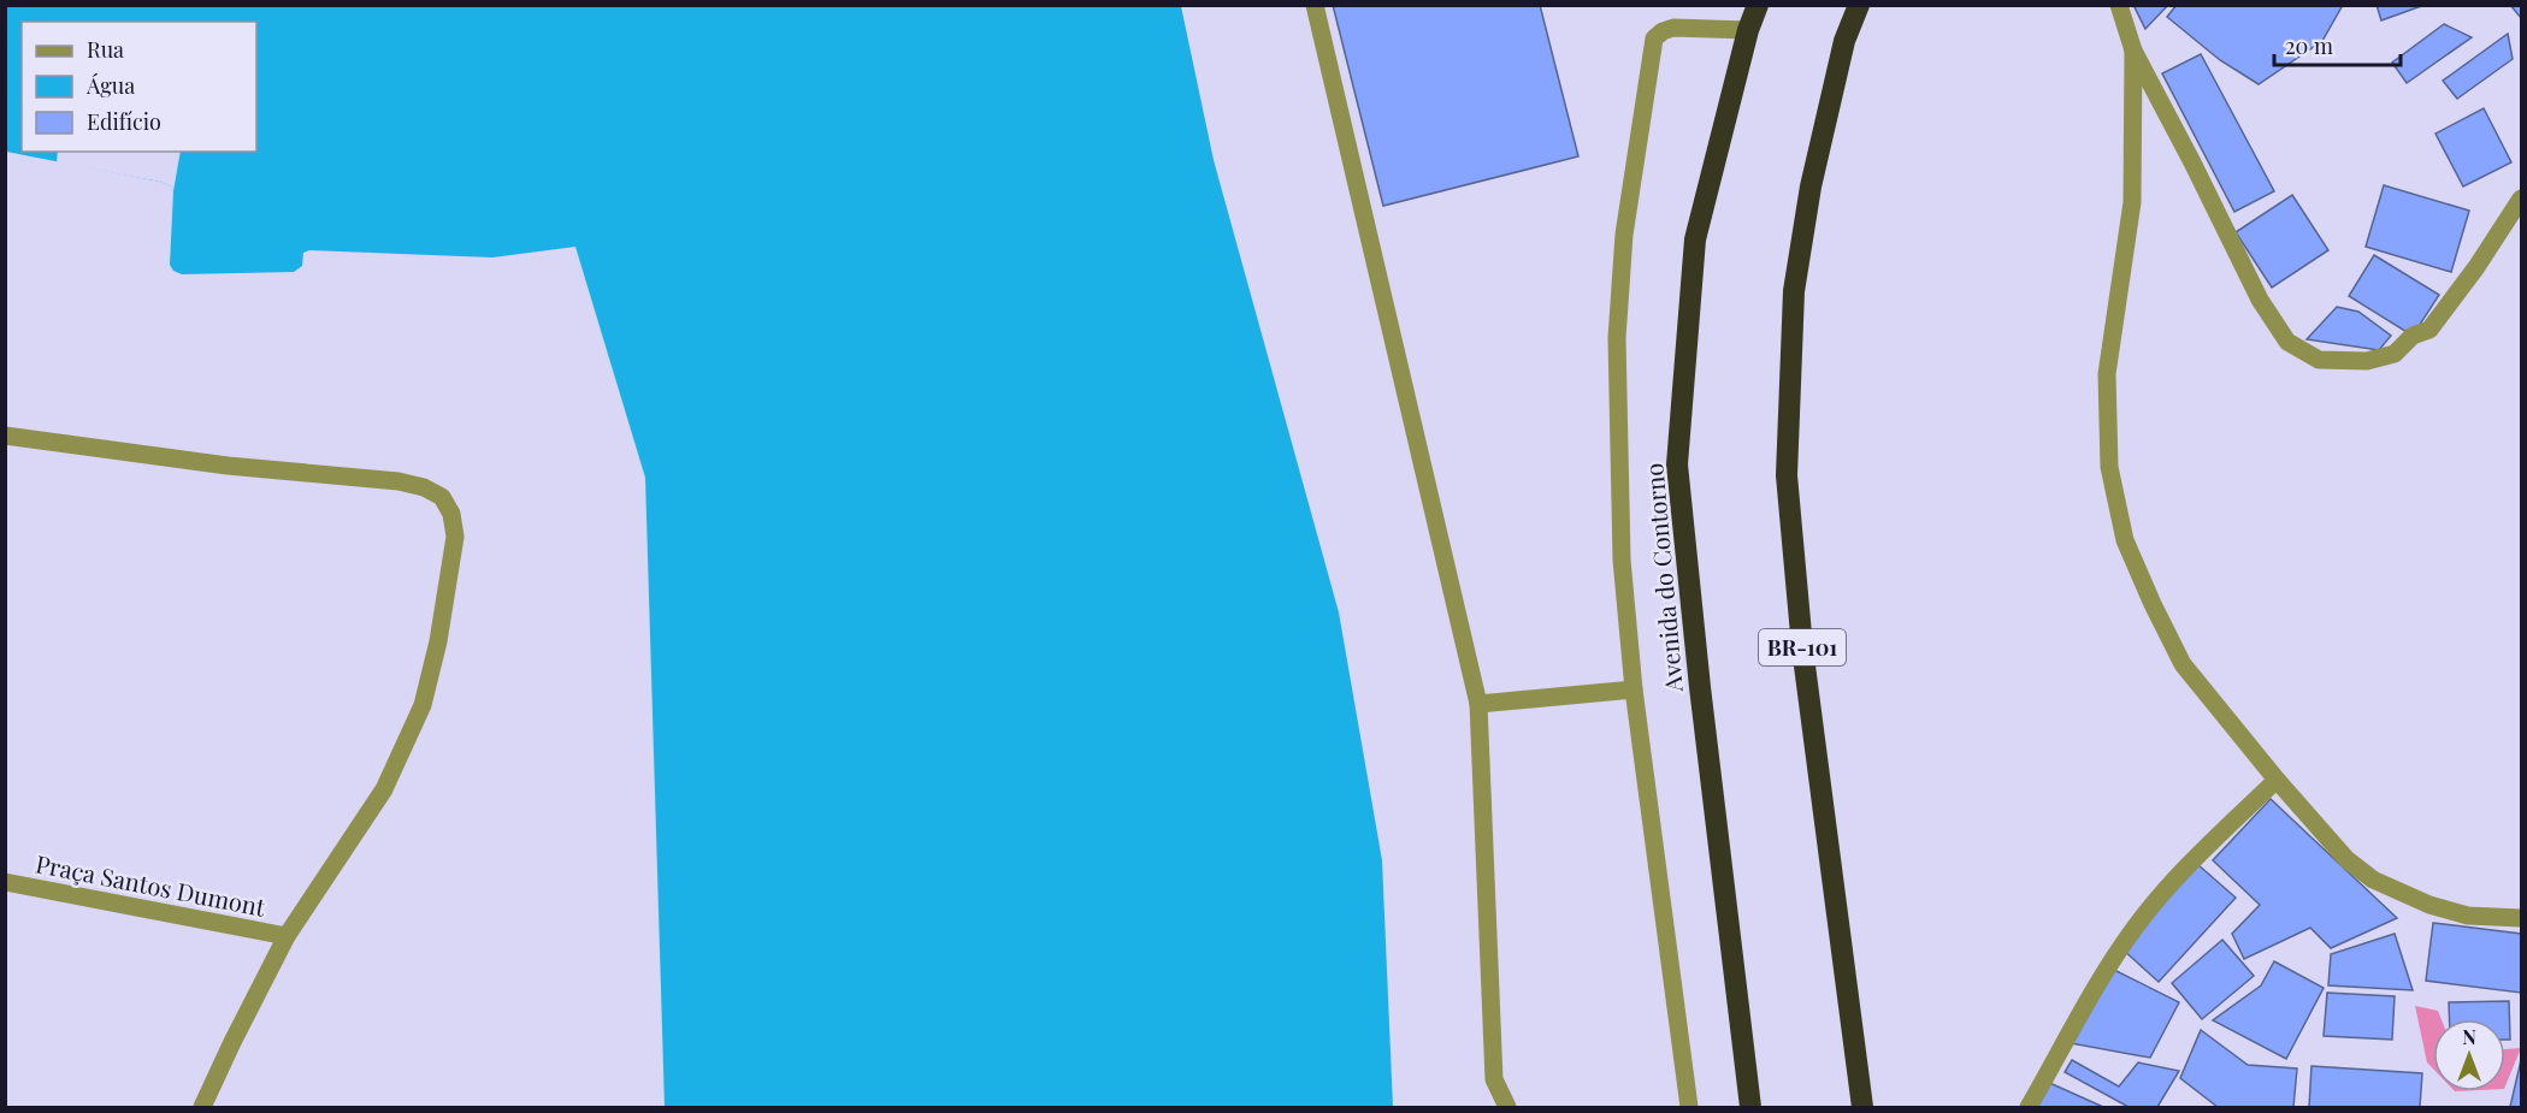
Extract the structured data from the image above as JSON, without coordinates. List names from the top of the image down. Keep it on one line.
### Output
{"streets":{"highway":["Avenida do Contorno","BR-101"],"street":["Praça Santos Dumont"]},"legend":["Rua","Água","Edifício"],"scale_bar":"20 m","north":"top"}
